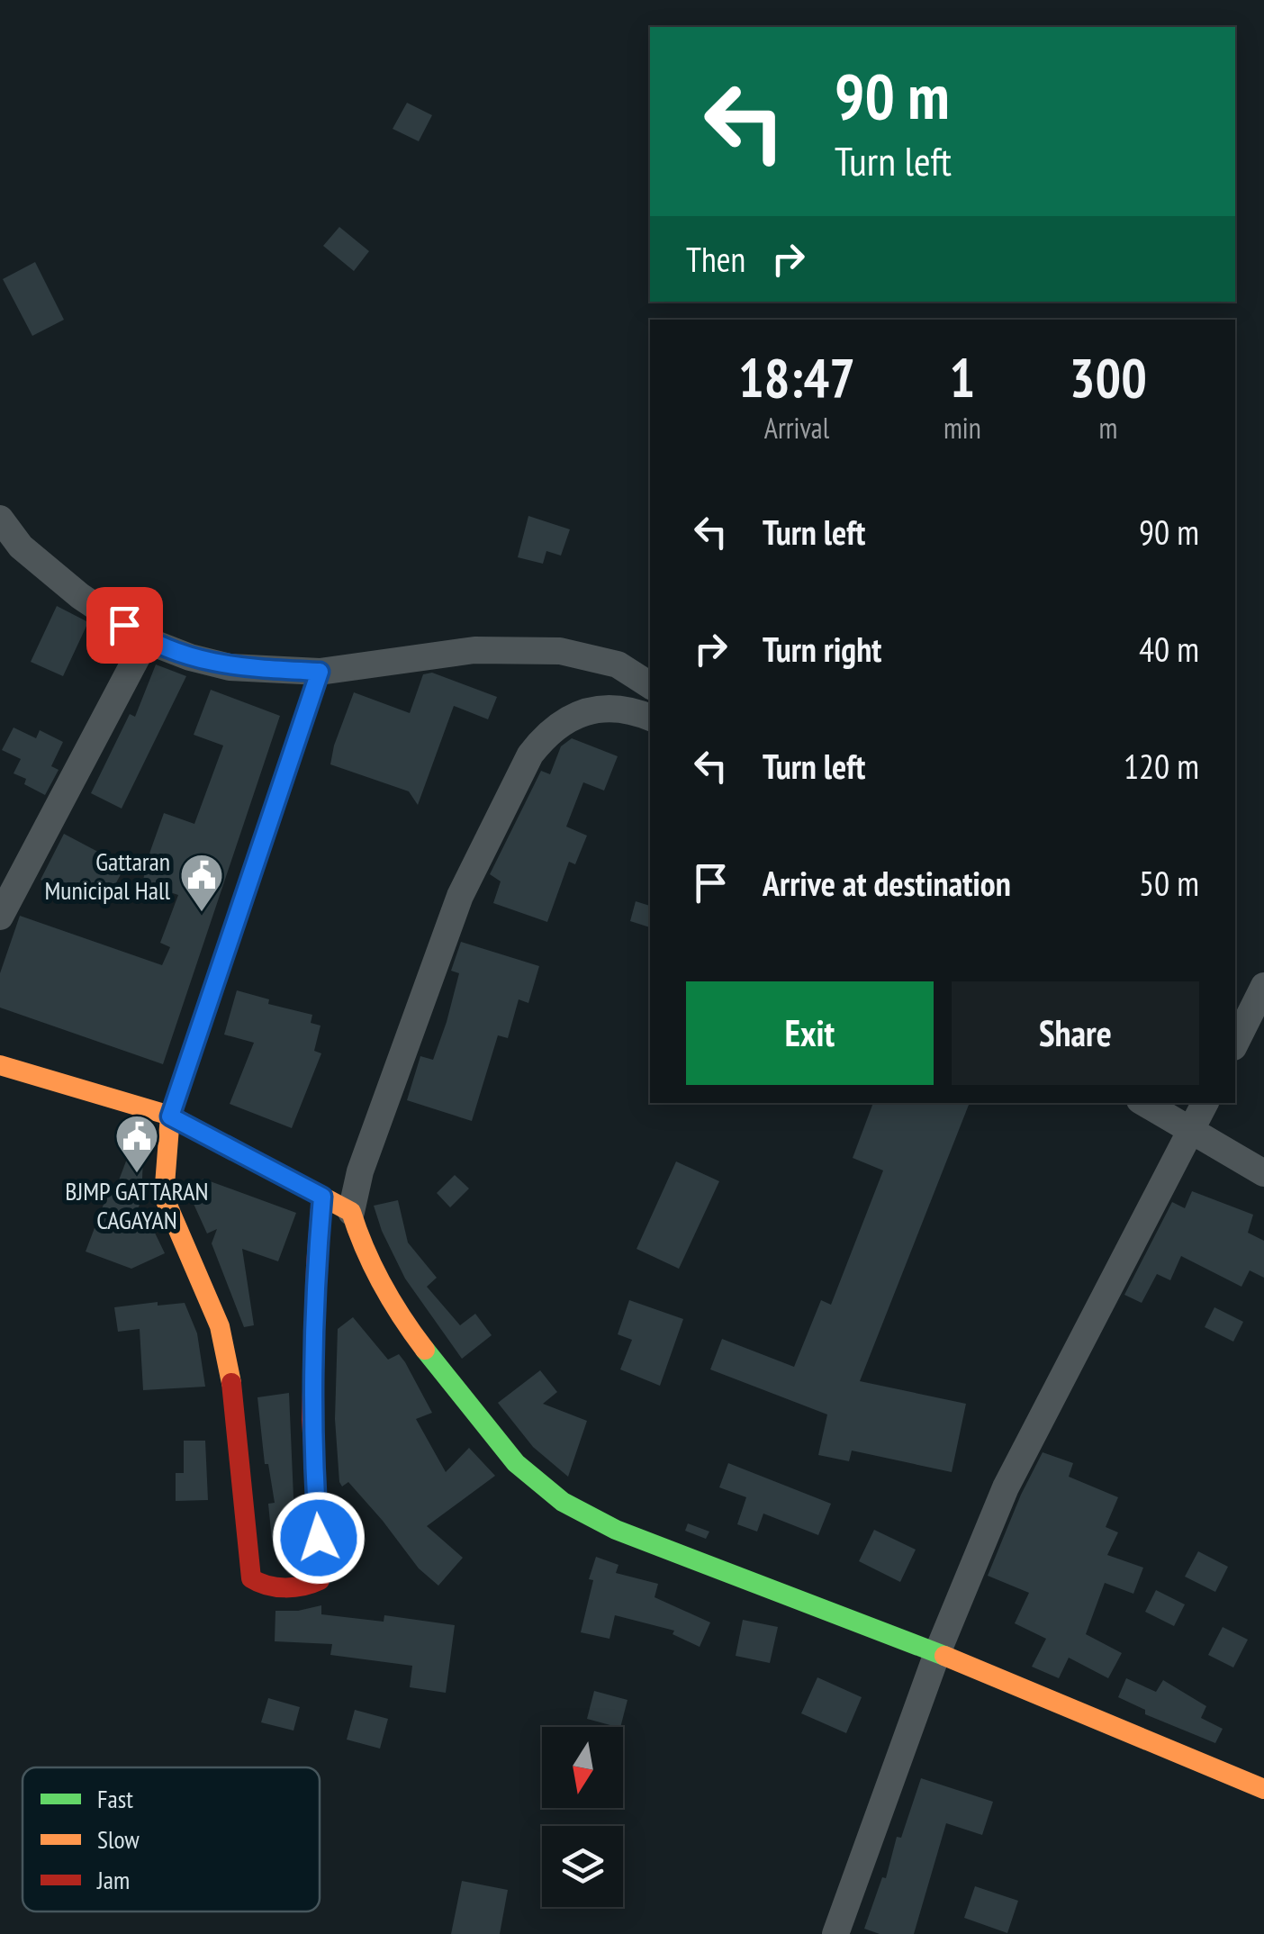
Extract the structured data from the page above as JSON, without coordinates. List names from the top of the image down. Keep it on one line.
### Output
{"places":{"public building":["Gattaran Municipal Hall","BJMP GATTARAN CAGAYAN"]},"legend":["Fast","Slow","Jam"],"north":"bottom","page":{"turn":["90 m","Turn left"],"then":"Then","eta":["18:47","Arrival","1","min","300","m"],"list":[{"name":"Turn left","value":"90 m"},{"name":"Turn right","value":"40 m"},{"name":"Turn left","value":"120 m"},{"name":"Arrive at destination","value":"50 m"}],"buttons":["Exit","Share"]}}
